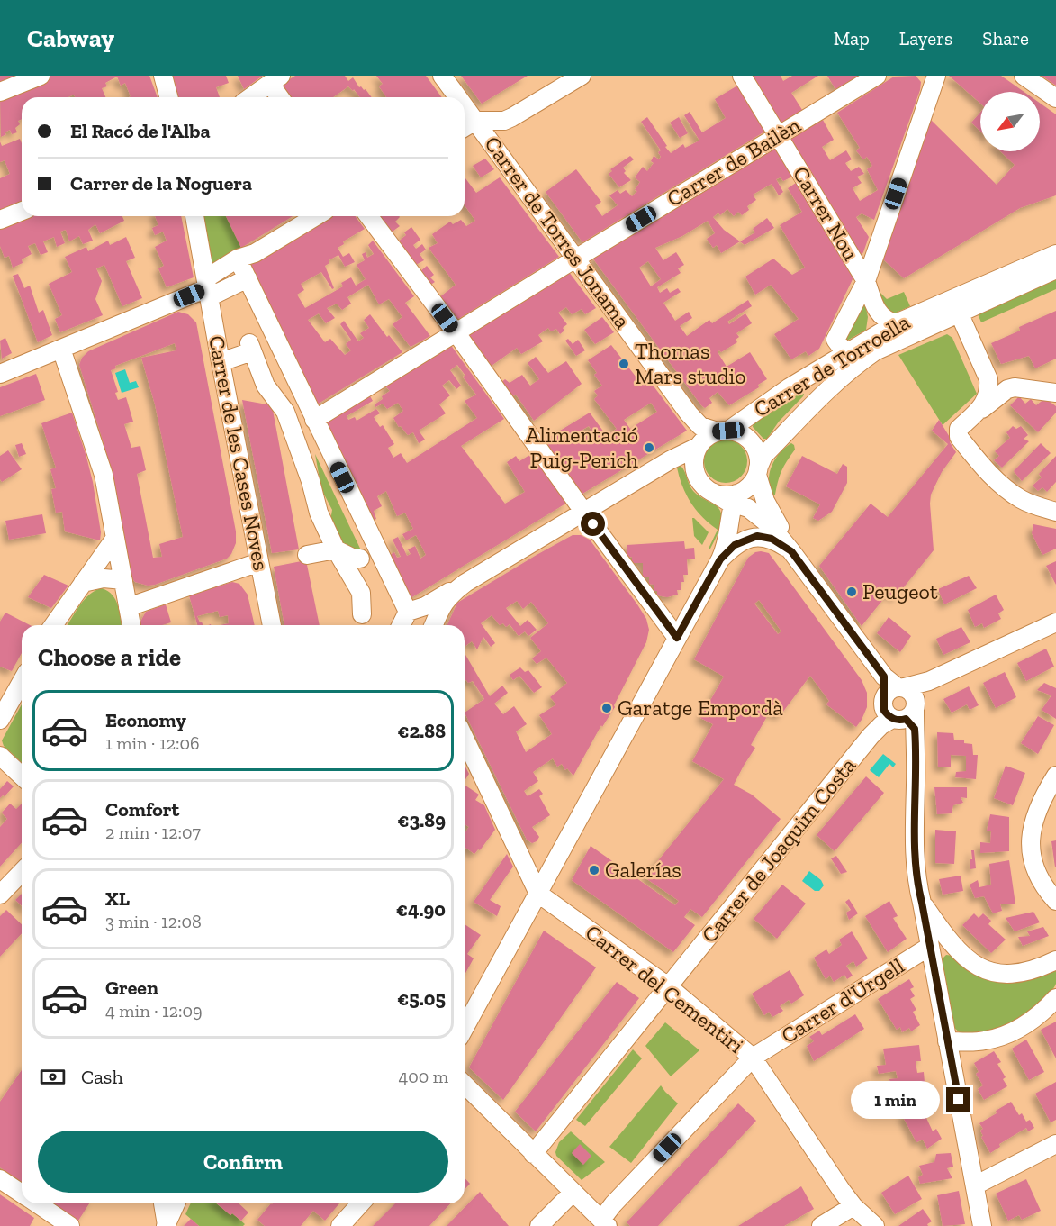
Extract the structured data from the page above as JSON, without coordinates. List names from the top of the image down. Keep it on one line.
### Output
{"streets":{"street":["Carrer de Bailèn","Carrer Nou","Carrer de Torres Jonama","Carrer de Torroella","Carrer de les Cases Noves","Carrer de Joaquim Costa","Carrer del Cementiri","Carrer d'Urgell"]},"crossings":[["Carrer de Bailèn","Carrer Nou"],["Carrer de Bailèn","Carrer de Torres Jonama"],["Carrer Nou","Carrer de Torroella"],["Carrer de Torres Jonama","Carrer de Torroella"],["Carrer de Joaquim Costa","Carrer del Cementiri"],["Carrer del Cementiri","Carrer d'Urgell"]],"places":["Thomas Mars studio","Alimentació Puig-Perich","Peugeot","Garatge Empordà","Galerías"],"north":"bottom left","page":{"header":"Cabway","nav":["Map","Layers","Share"],"banner":["El Racó de l'Alba","Carrer de la Noguera"],"heading":"Choose a ride","list":[{"name":"Economy","note":"1 min · 12:06","value":"€2.88"},{"name":"Comfort","note":"2 min · 12:07","value":"€3.89"},{"name":"XL","note":"3 min · 12:08","value":"€4.90"},{"name":"Green","note":"4 min · 12:09","value":"€5.05"}],"pay":["Cash","400 m"],"bubble":"1 min","buttons":"Confirm"}}
